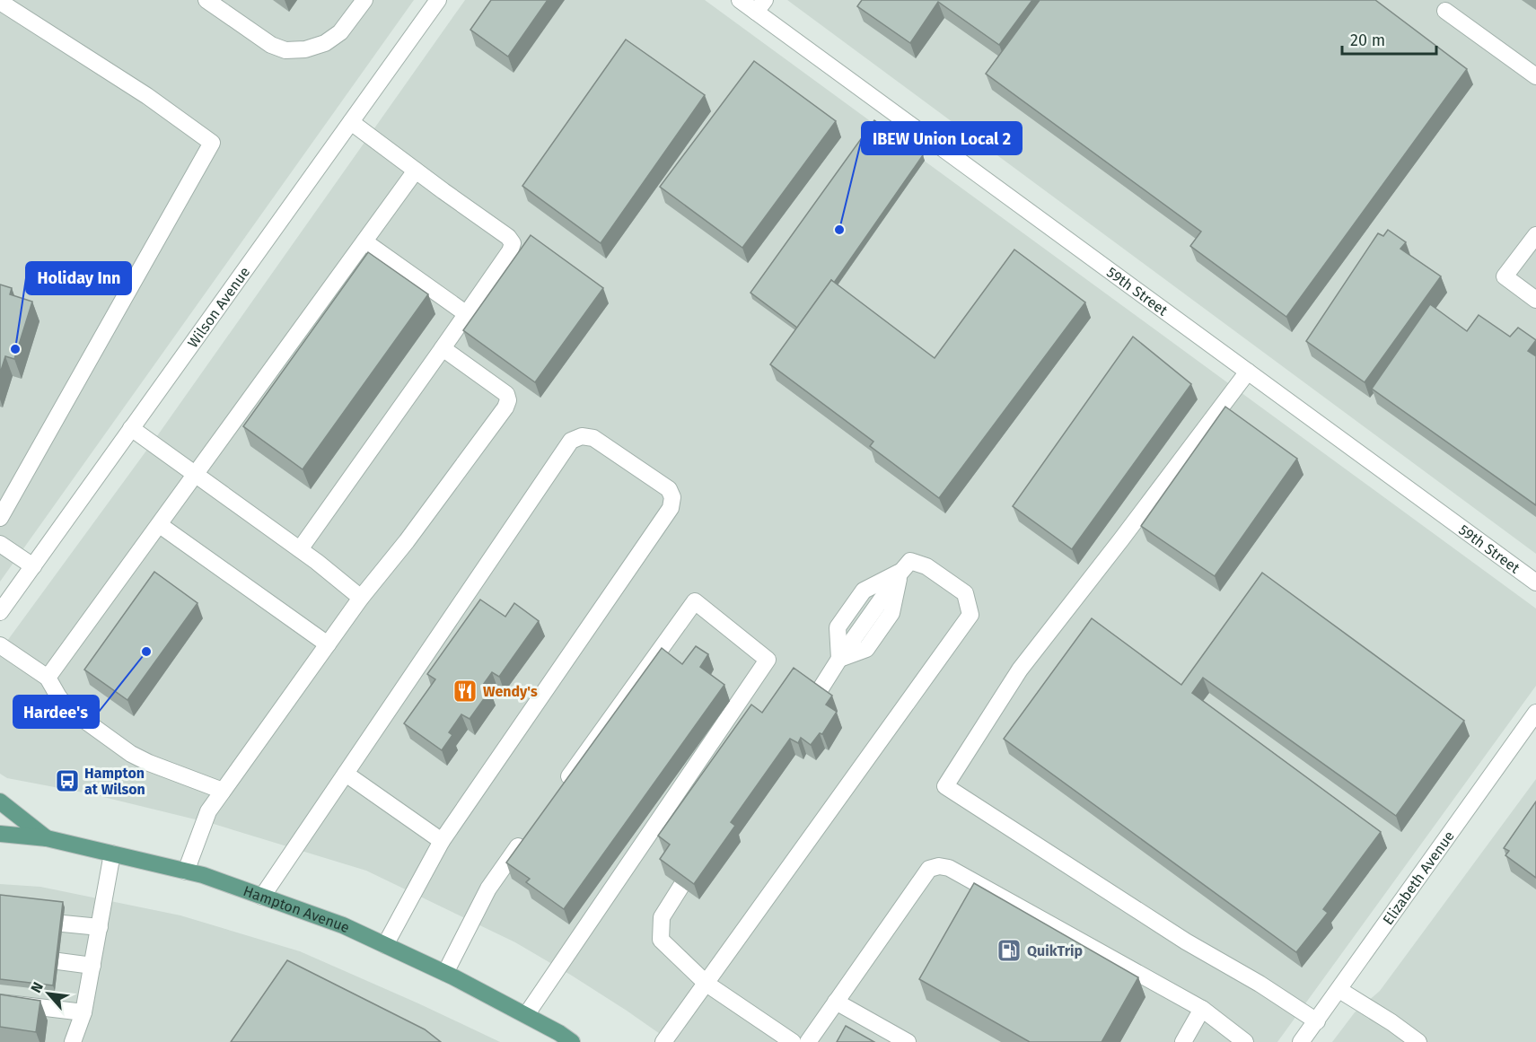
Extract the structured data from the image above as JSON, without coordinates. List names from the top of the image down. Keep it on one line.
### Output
{"streets":{"main road":["Hampton Avenue"],"street":["59th Street","Wilson Avenue","Elizabeth Avenue"]},"places":{"other":["IBEW Union Local 2","Holiday Inn","Hardee's"],"restaurant":["Wendy's"],"bus stop":["Hampton at Wilson"],"fuel station":["QuikTrip"]},"scale_bar":"20 m","north":"top left"}
